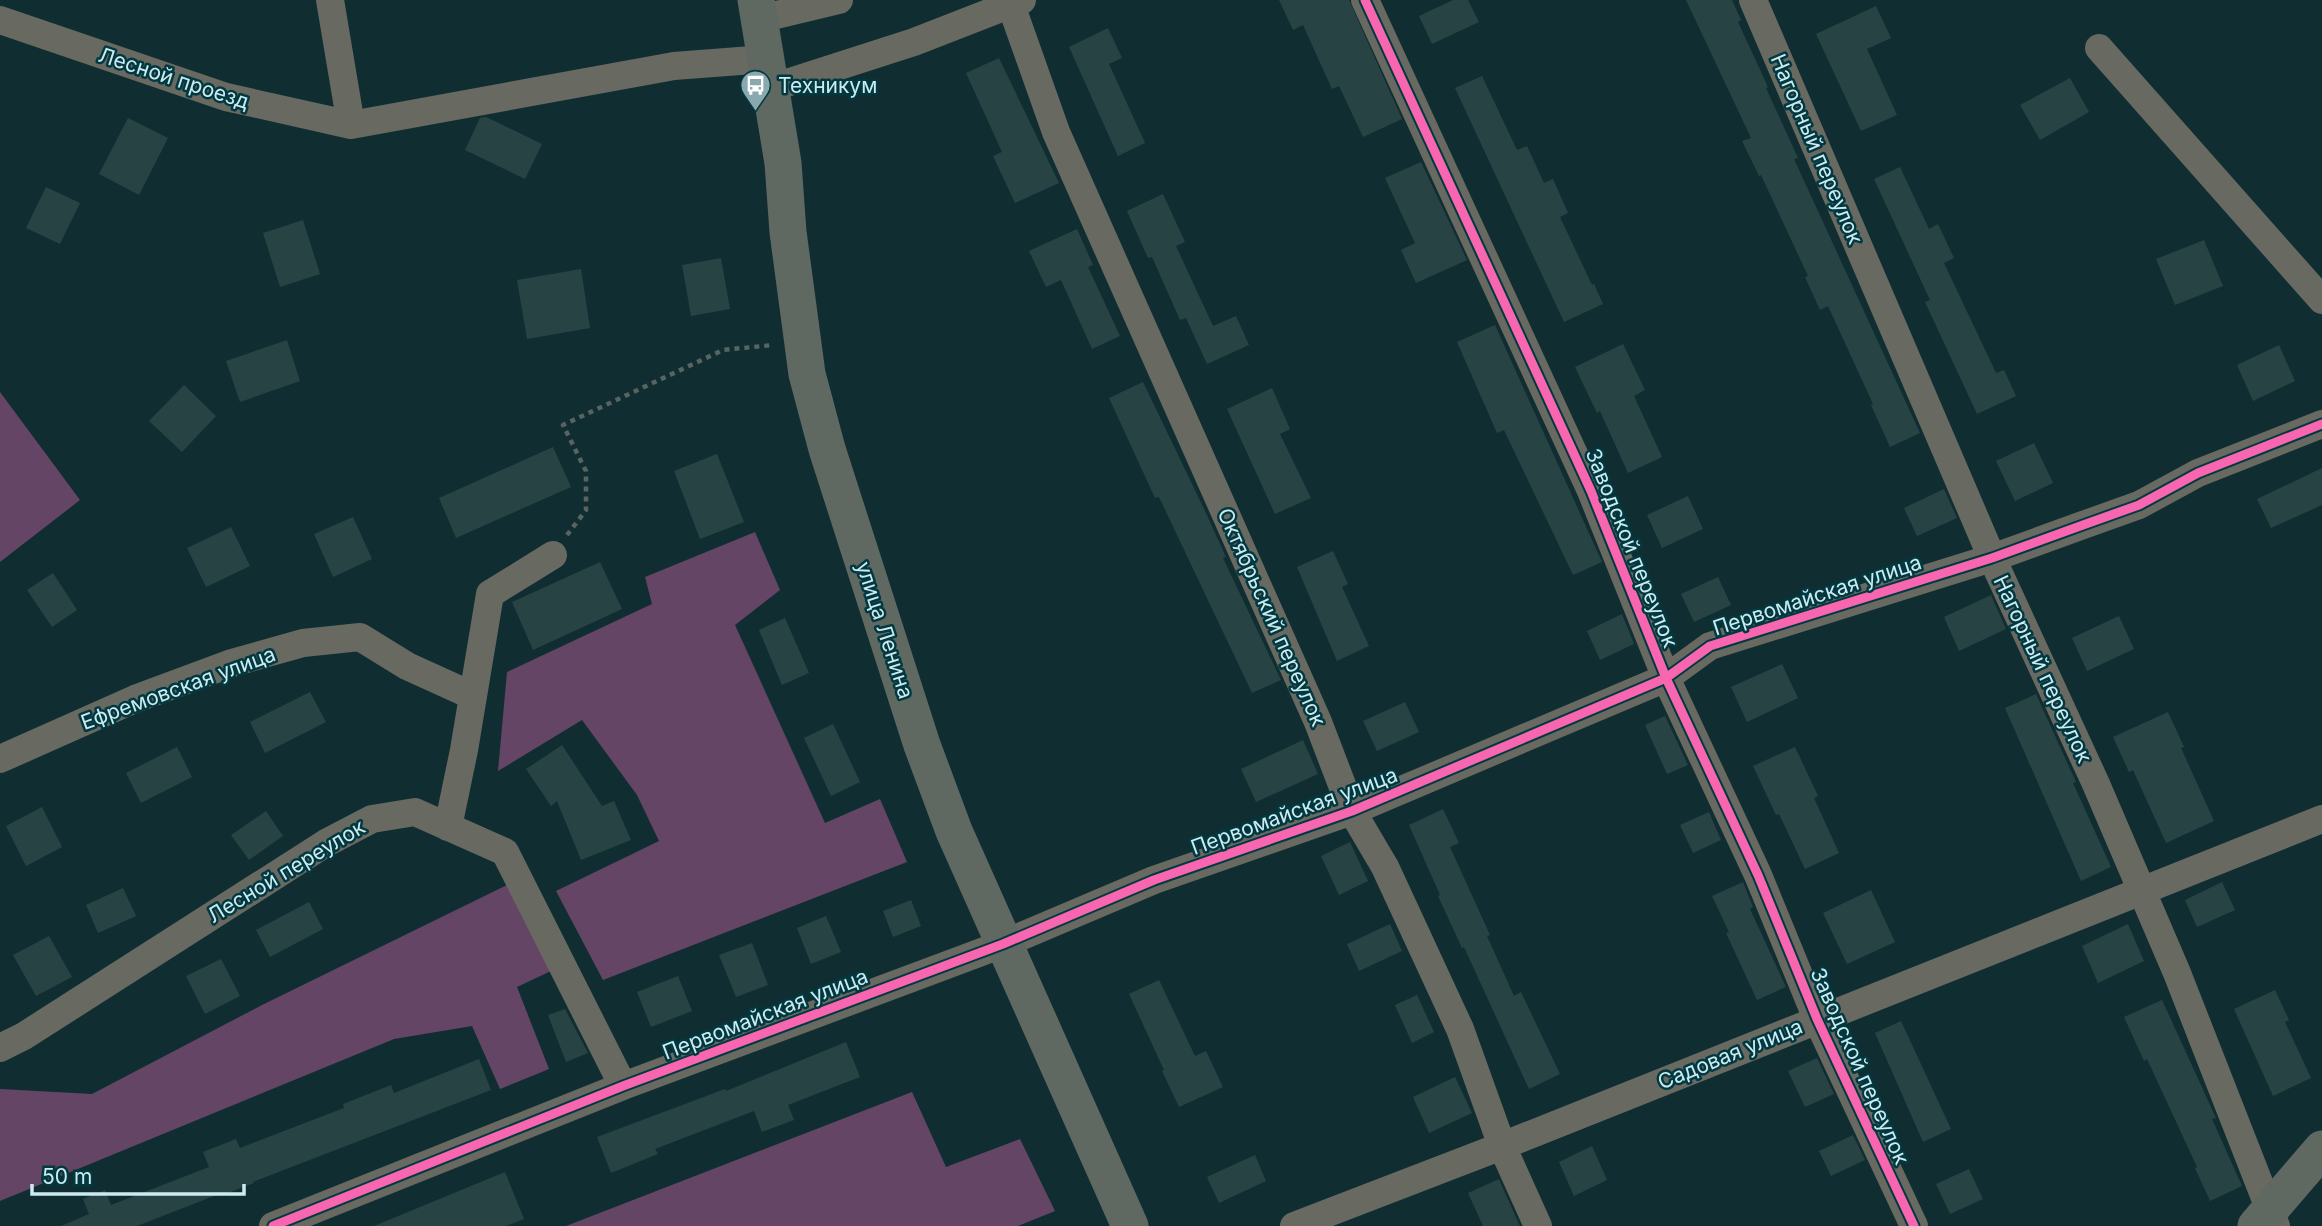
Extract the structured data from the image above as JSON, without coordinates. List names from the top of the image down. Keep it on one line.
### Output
{"streets":{"main road":["улица Ленина"],"street":["Лесной проезд","Нагорный переулок","Заводской переулок","Первомайская улица","Октябрьский переулок","Ефремовская улица","Лесной переулок","Садовая улица"]},"crossings":[["Нагорный переулок","Первомайская улица"],["Нагорный переулок","Садовая улица"],["Заводской переулок","Первомайская улица"],["Заводской переулок","Садовая улица"],["Первомайская улица","Октябрьский переулок"],["Первомайская улица","улица Ленина"],["Первомайская улица","Лесной переулок"],["Октябрьский переулок","Садовая улица"]],"places":{"bus stop":["Техникум"]},"scale_bar":"50 m"}
